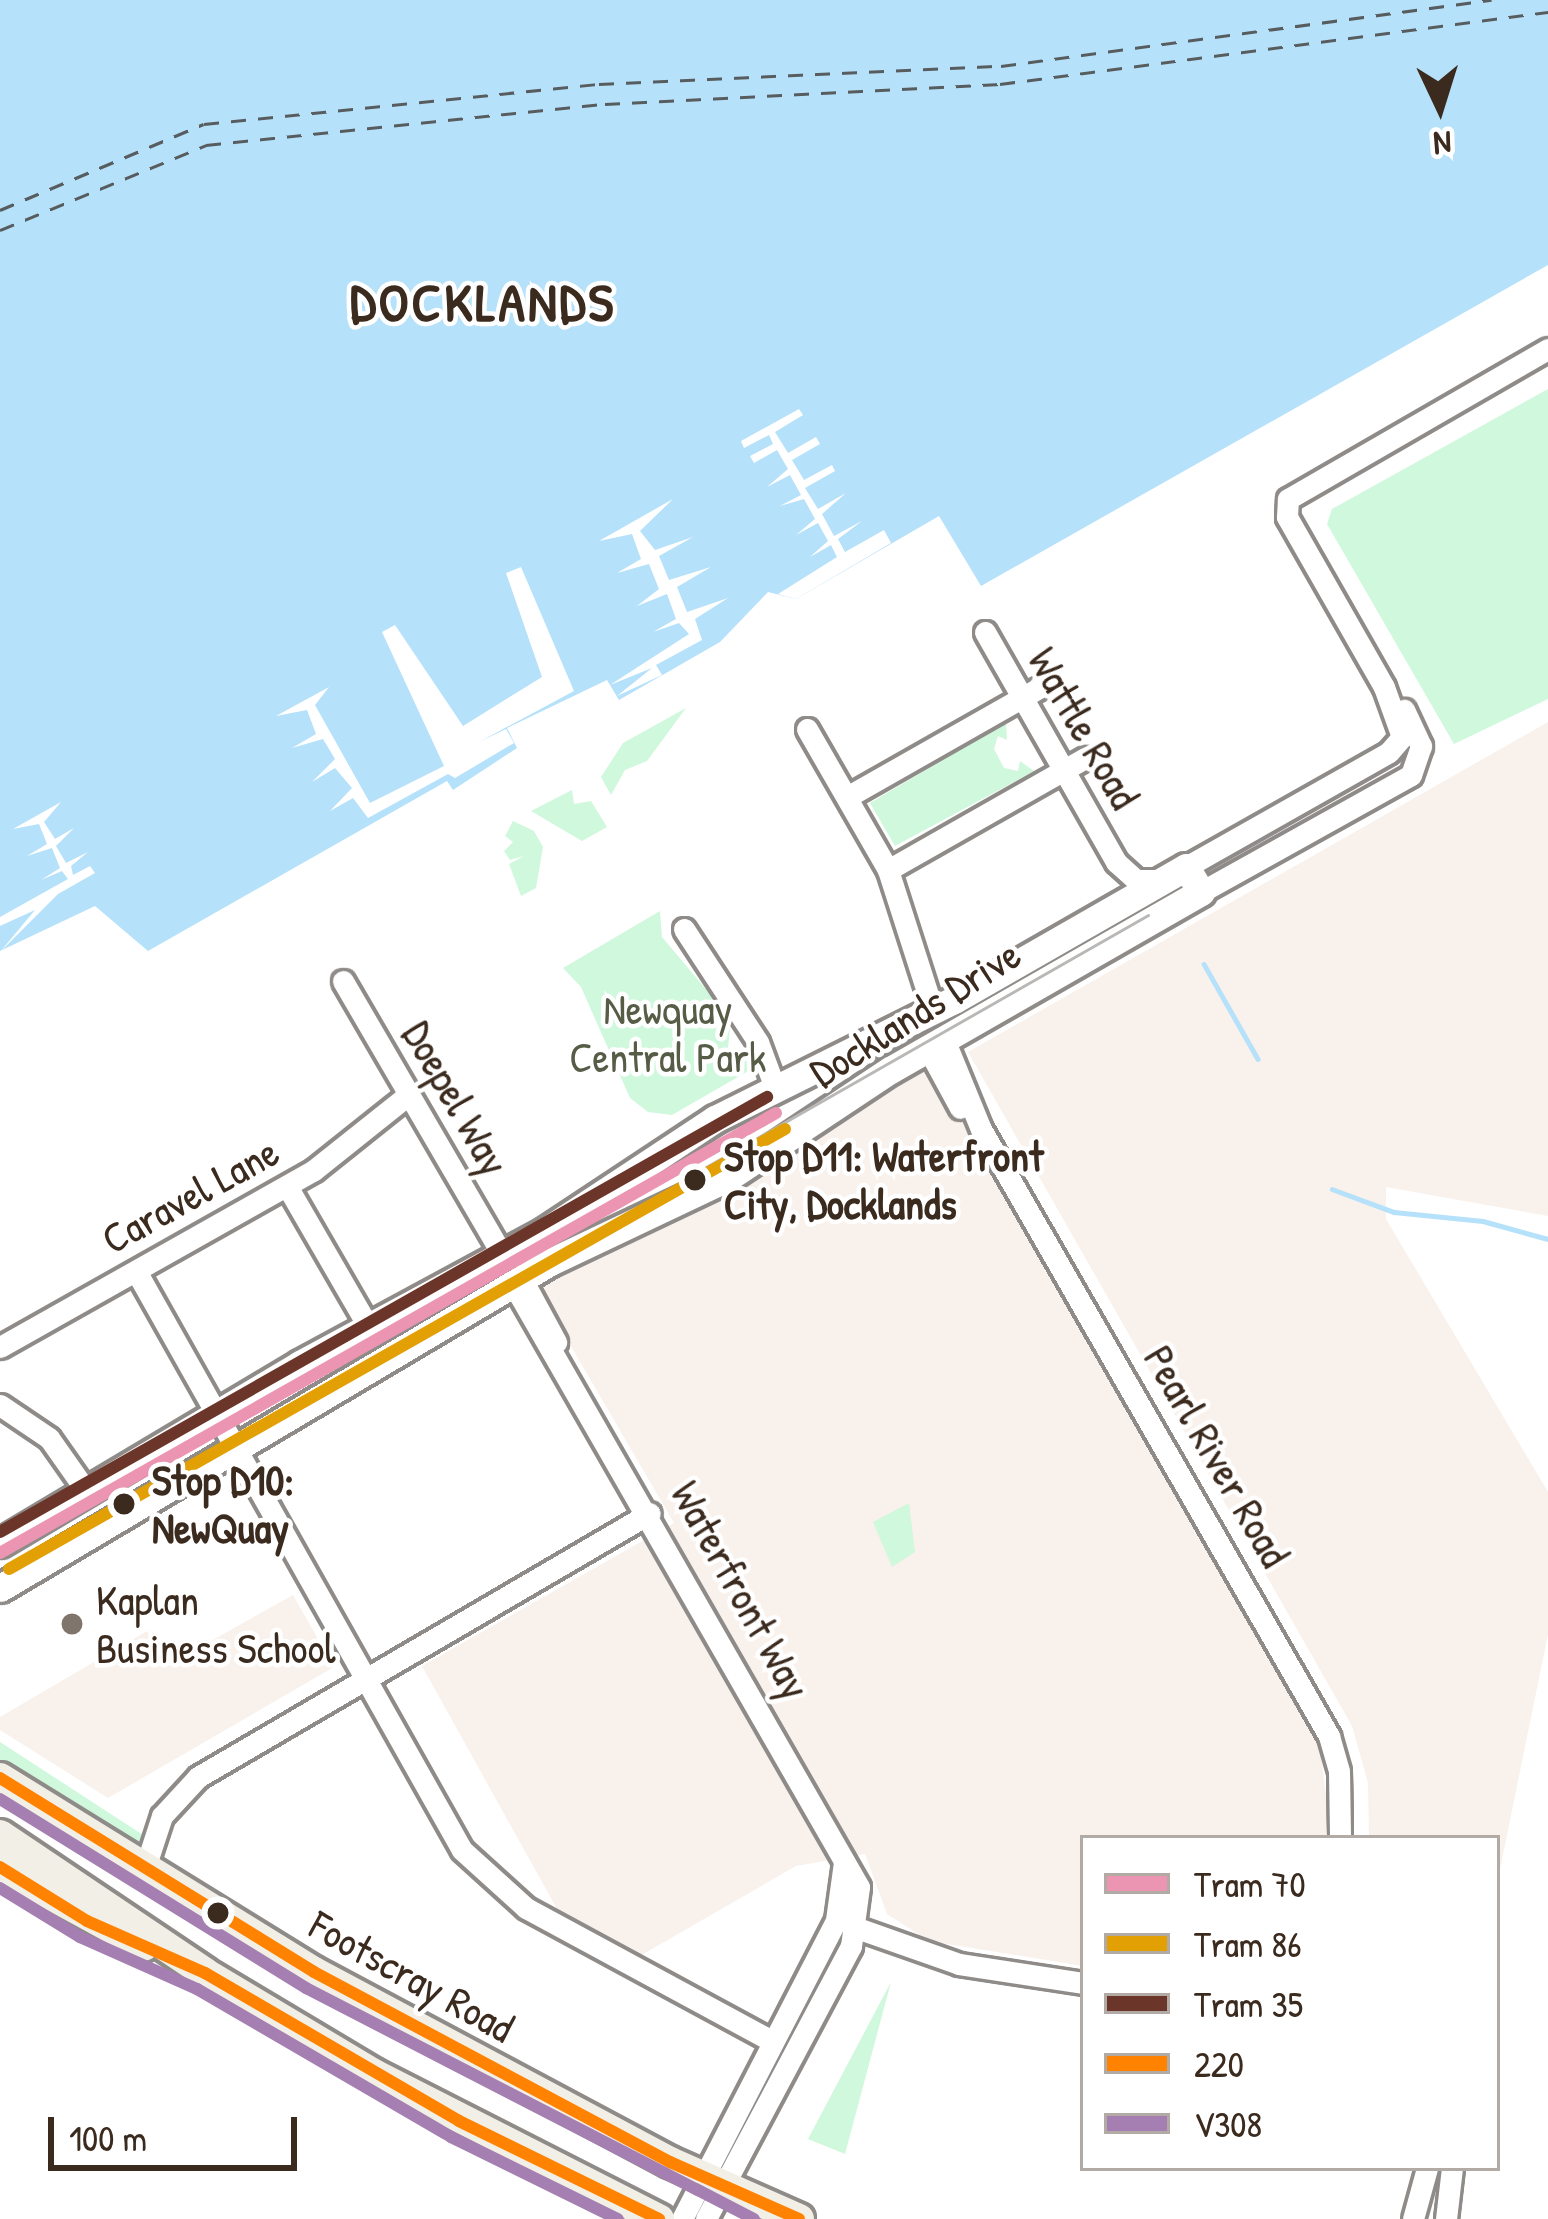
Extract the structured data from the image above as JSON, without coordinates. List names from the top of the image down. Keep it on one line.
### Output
{"streets":{"main road":["Footscray Road"],"street":["Wattle Road","Docklands Drive","Doepel Way","Caravel Lane","Pearl River Road","Waterfront Way"]},"crossings":[["Wattle Road","Docklands Drive"],["Docklands Drive","Doepel Way"],["Docklands Drive","Pearl River Road"],["Docklands Drive","Waterfront Way"],["Doepel Way","Caravel Lane"],["Doepel Way","Waterfront Way"],["Waterfront Way","Footscray Road"]],"districts":["DOCKLANDS"],"parks":["Newquay Central Park"],"places":["Stop D11: Waterfront City, Docklands","Stop D10: NewQuay","Kaplan Business School"],"lines":["tram line 35","tram line 70","tram line 86","transit line 220","transit line V308"],"legend":["Tram 70","Tram 86","Tram 35","220","V308"],"scale_bar":"100 m","north":"bottom"}
